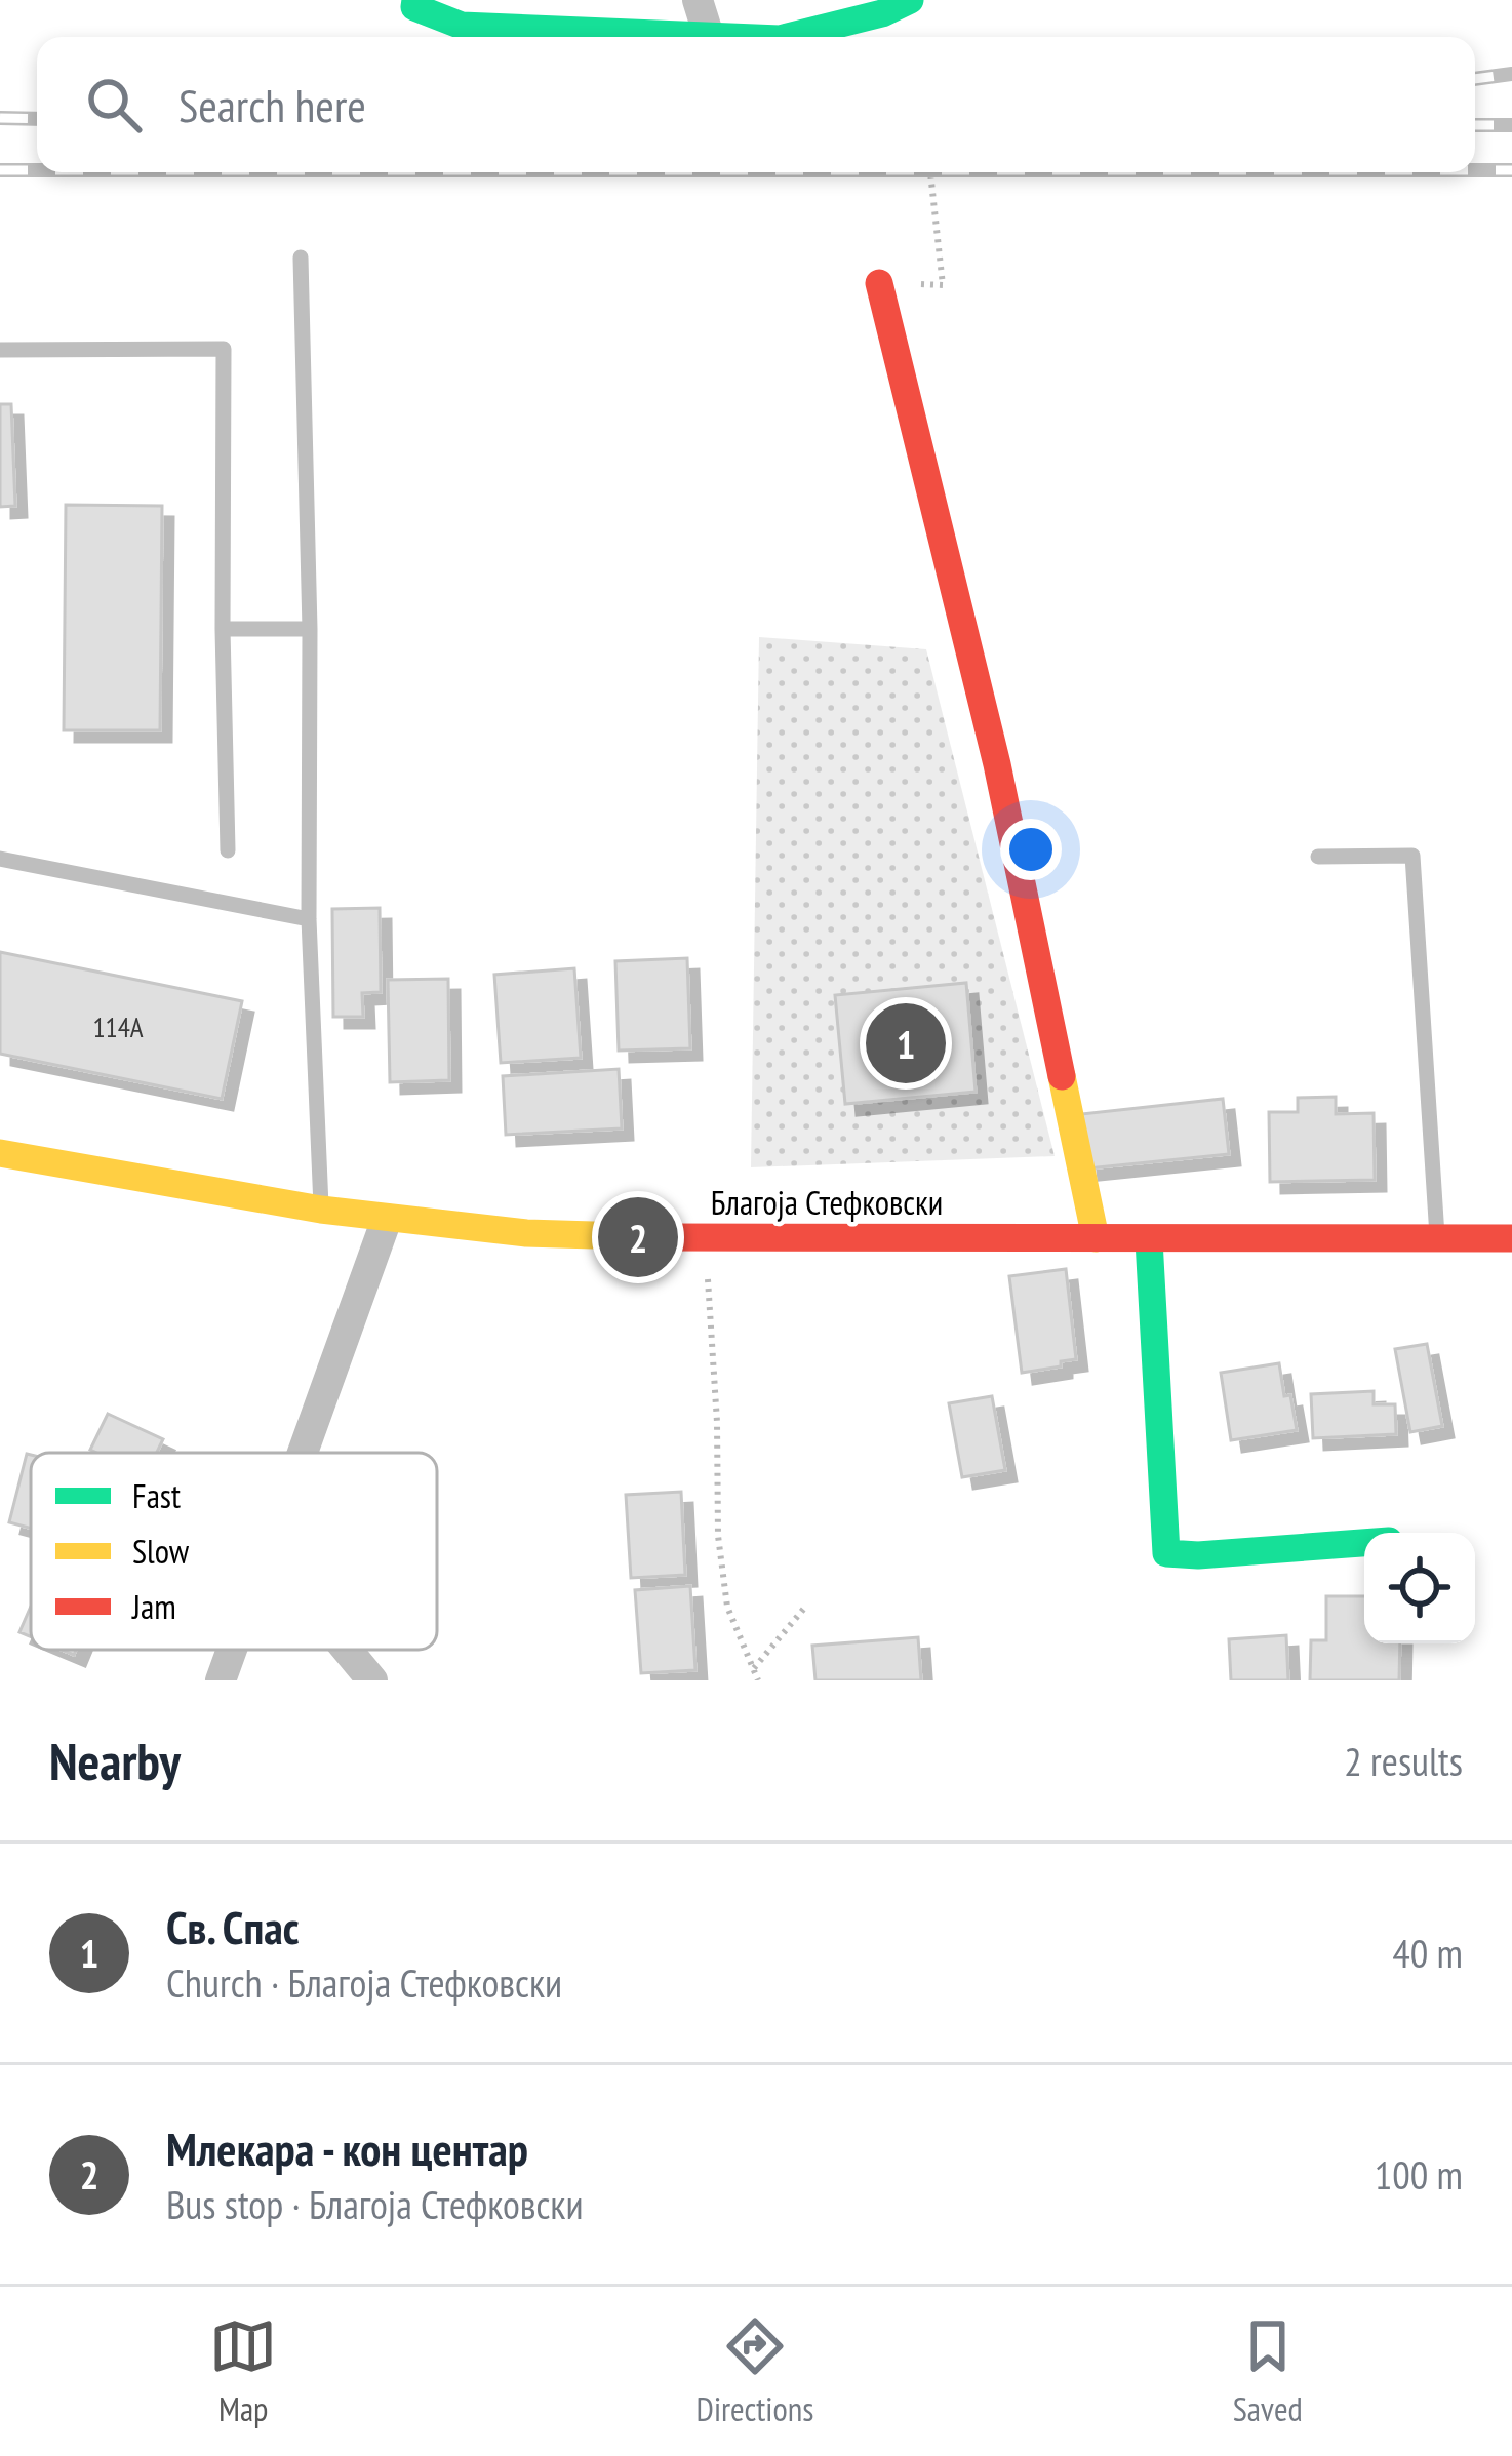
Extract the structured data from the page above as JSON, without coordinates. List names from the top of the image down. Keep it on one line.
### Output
{"streets":{"street":["Благоја Стефковски"]},"house_numbers":["114А"],"legend":["Fast","Slow","Jam"],"page":{"search":"Search here","pins":["1","2"],"heading":["Nearby","2 results"],"list":[{"mark":"1","name":"Св. Спас","note":"Church · Благоја Стефковски","value":"40 m"},{"mark":"2","name":"Млекара - кон центар","note":"Bus stop · Благоја Стефковски","value":"100 m"}],"nav":["Map","Directions","Saved"]}}
